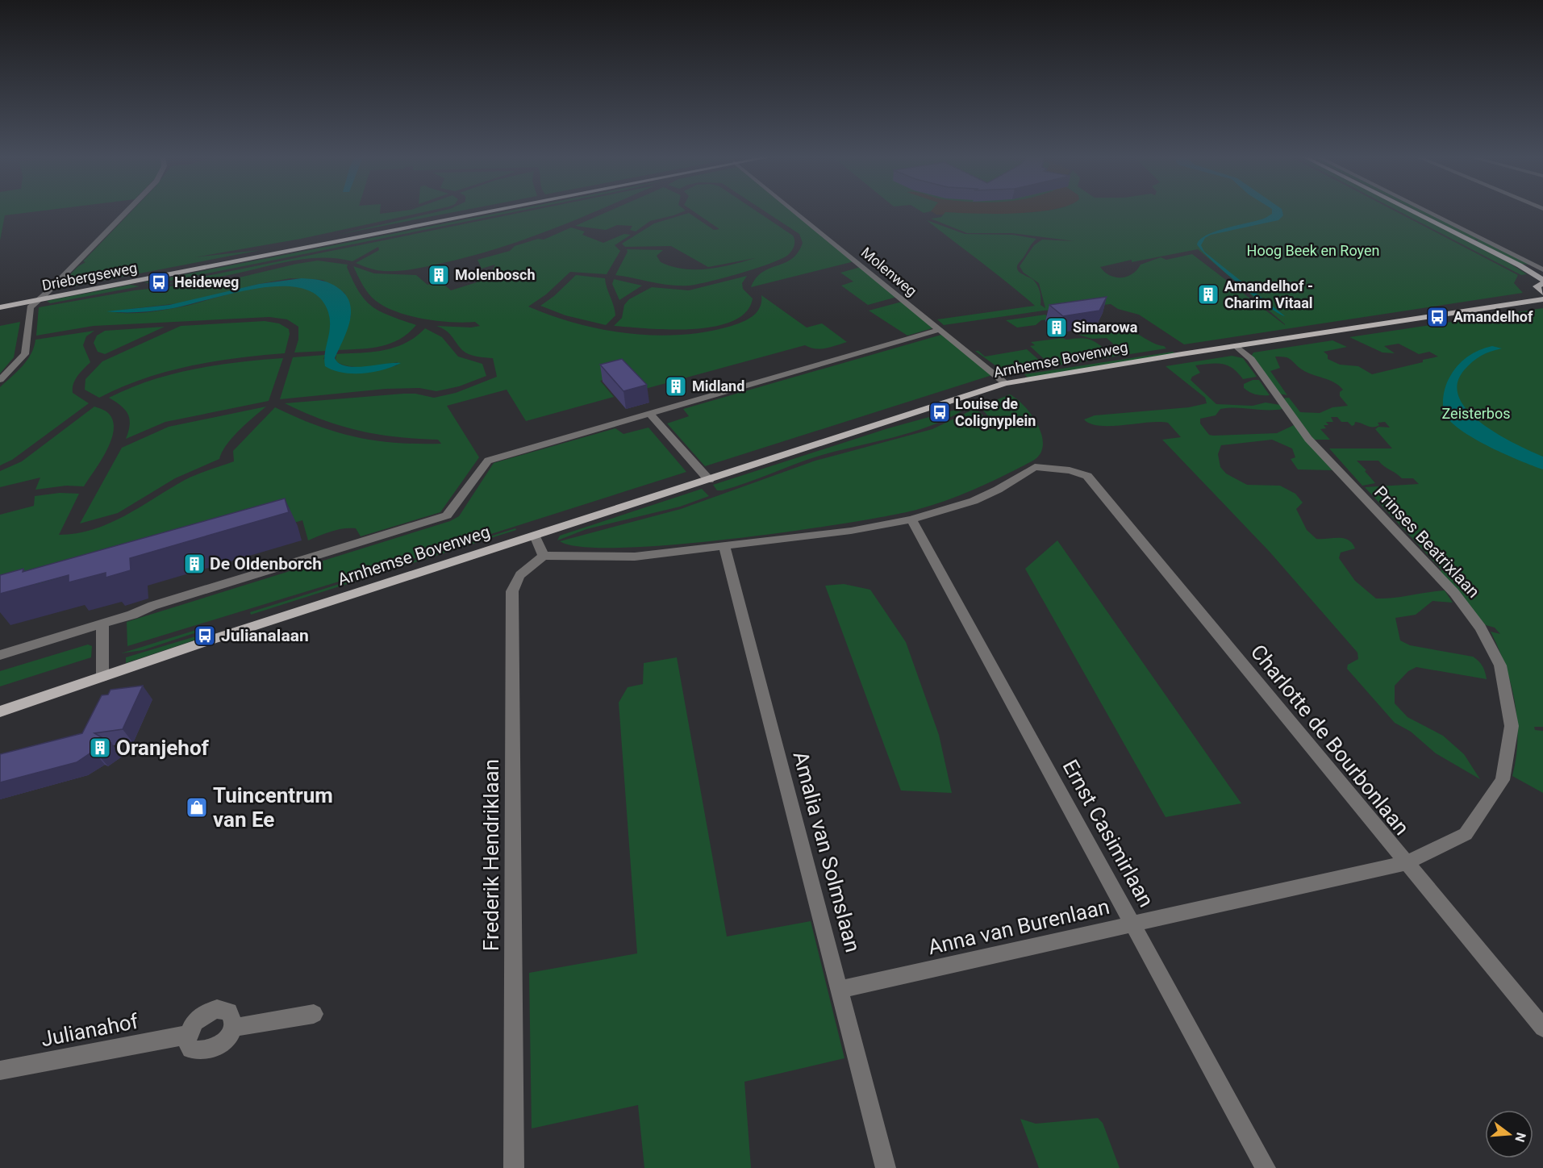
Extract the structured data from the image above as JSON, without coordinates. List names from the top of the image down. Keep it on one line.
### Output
{"streets":{"main road":["Driebergseweg","Arnhemse Bovenweg"],"street":["Molenweg","Prinses Beatrixlaan","Charlotte de Bourbonlaan","Ernst Casimirlaan","Amalia van Solmslaan","Frederik Hendriklaan","Anna van Burenlaan","Julianahof"]},"crossings":[["Molenweg","Arnhemse Bovenweg"],["Arnhemse Bovenweg","Prinses Beatrixlaan"],["Prinses Beatrixlaan","Charlotte de Bourbonlaan"],["Prinses Beatrixlaan","Anna van Burenlaan"],["Charlotte de Bourbonlaan","Ernst Casimirlaan"],["Charlotte de Bourbonlaan","Anna van Burenlaan"],["Ernst Casimirlaan","Anna van Burenlaan"],["Amalia van Solmslaan","Anna van Burenlaan"]],"parks":["Hoog Beek en Royen","Zeisterbos"],"places":{"building":["Molenbosch","Amandelhof - Charim Vitaal","Simarowa","Midland","De Oldenborch","Oranjehof"],"bus stop":["Heideweg","Amandelhof","Louise de Colignyplein","Julianalaan"],"shop":["Tuincentrum van Ee"]},"north":"right"}
